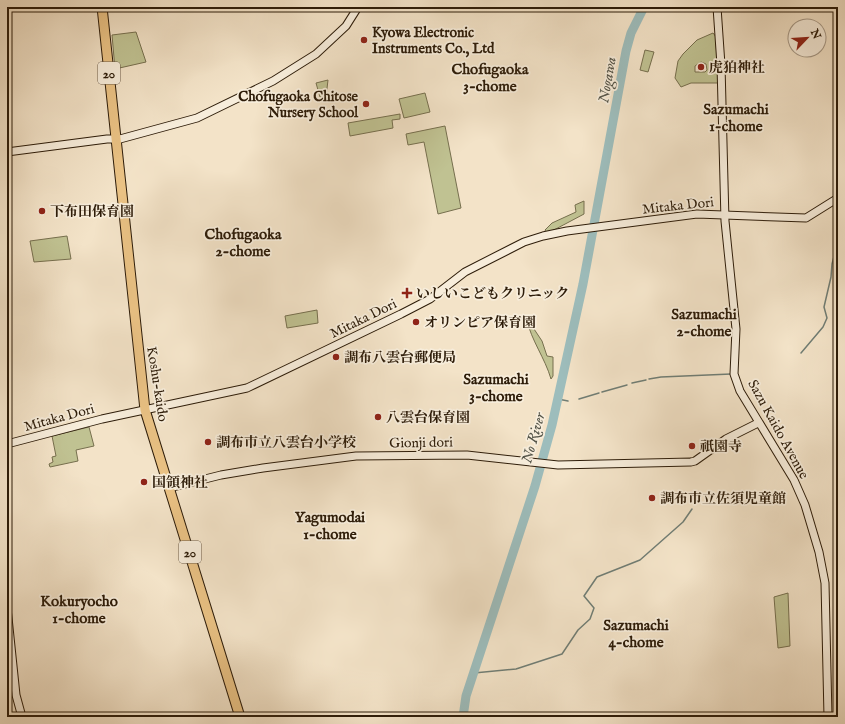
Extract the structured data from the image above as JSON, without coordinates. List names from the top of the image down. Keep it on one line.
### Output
{"streets":{"highway":["20","Koshu-kaido"],"street":["Mitaka Dori","Sazu Kaido Avenue","Gionji dori"]},"crossings":[["20","Koshu-kaido"],["Mitaka Dori","Koshu-kaido"],["Mitaka Dori","Sazu Kaido Avenue"],["Koshu-kaido","Gionji dori"],["Sazu Kaido Avenue","Gionji dori"]],"districts":["Chofugaoka 3-chome","Sazumachi 1-chome","Chofugaoka 2-chome","Sazumachi 2-chome","Sazumachi 3-chome","Yagumodai 1-chome","Kokuryocho 1-chome","Sazumachi 4-chome"],"water":["Nogawa","No River"],"places":{"other":["Kyowa Electronic Instruments Co., Ltd","虎狛神社","Chofugaoka Chitose Nursery School","下布田保育園","オリンピア保育園","調布八雲台郵便局","八雲台保育園","調布市立八雲台小学校","祇園寺","国領神社","調布市立佐須児童館"],"health":["いしいこどもクリニック"]},"north":"top right"}
